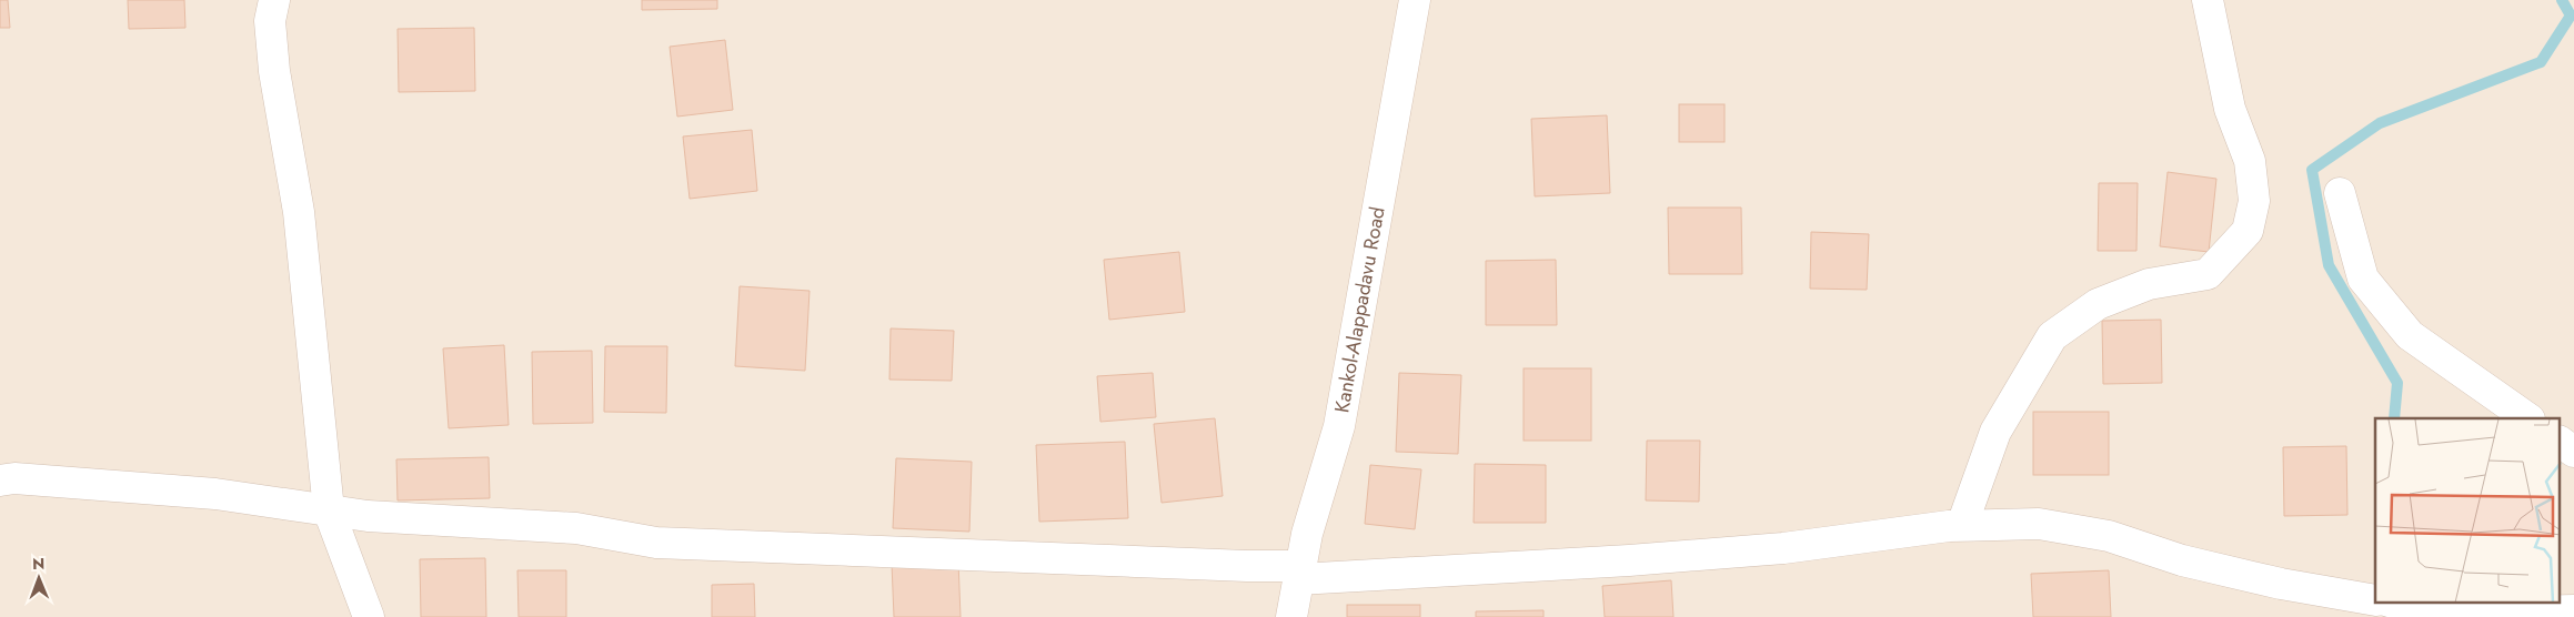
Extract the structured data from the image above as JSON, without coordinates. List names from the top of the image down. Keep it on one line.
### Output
{"streets":{"street":["Kankol-Alappadavu Road"]},"north":"top"}
